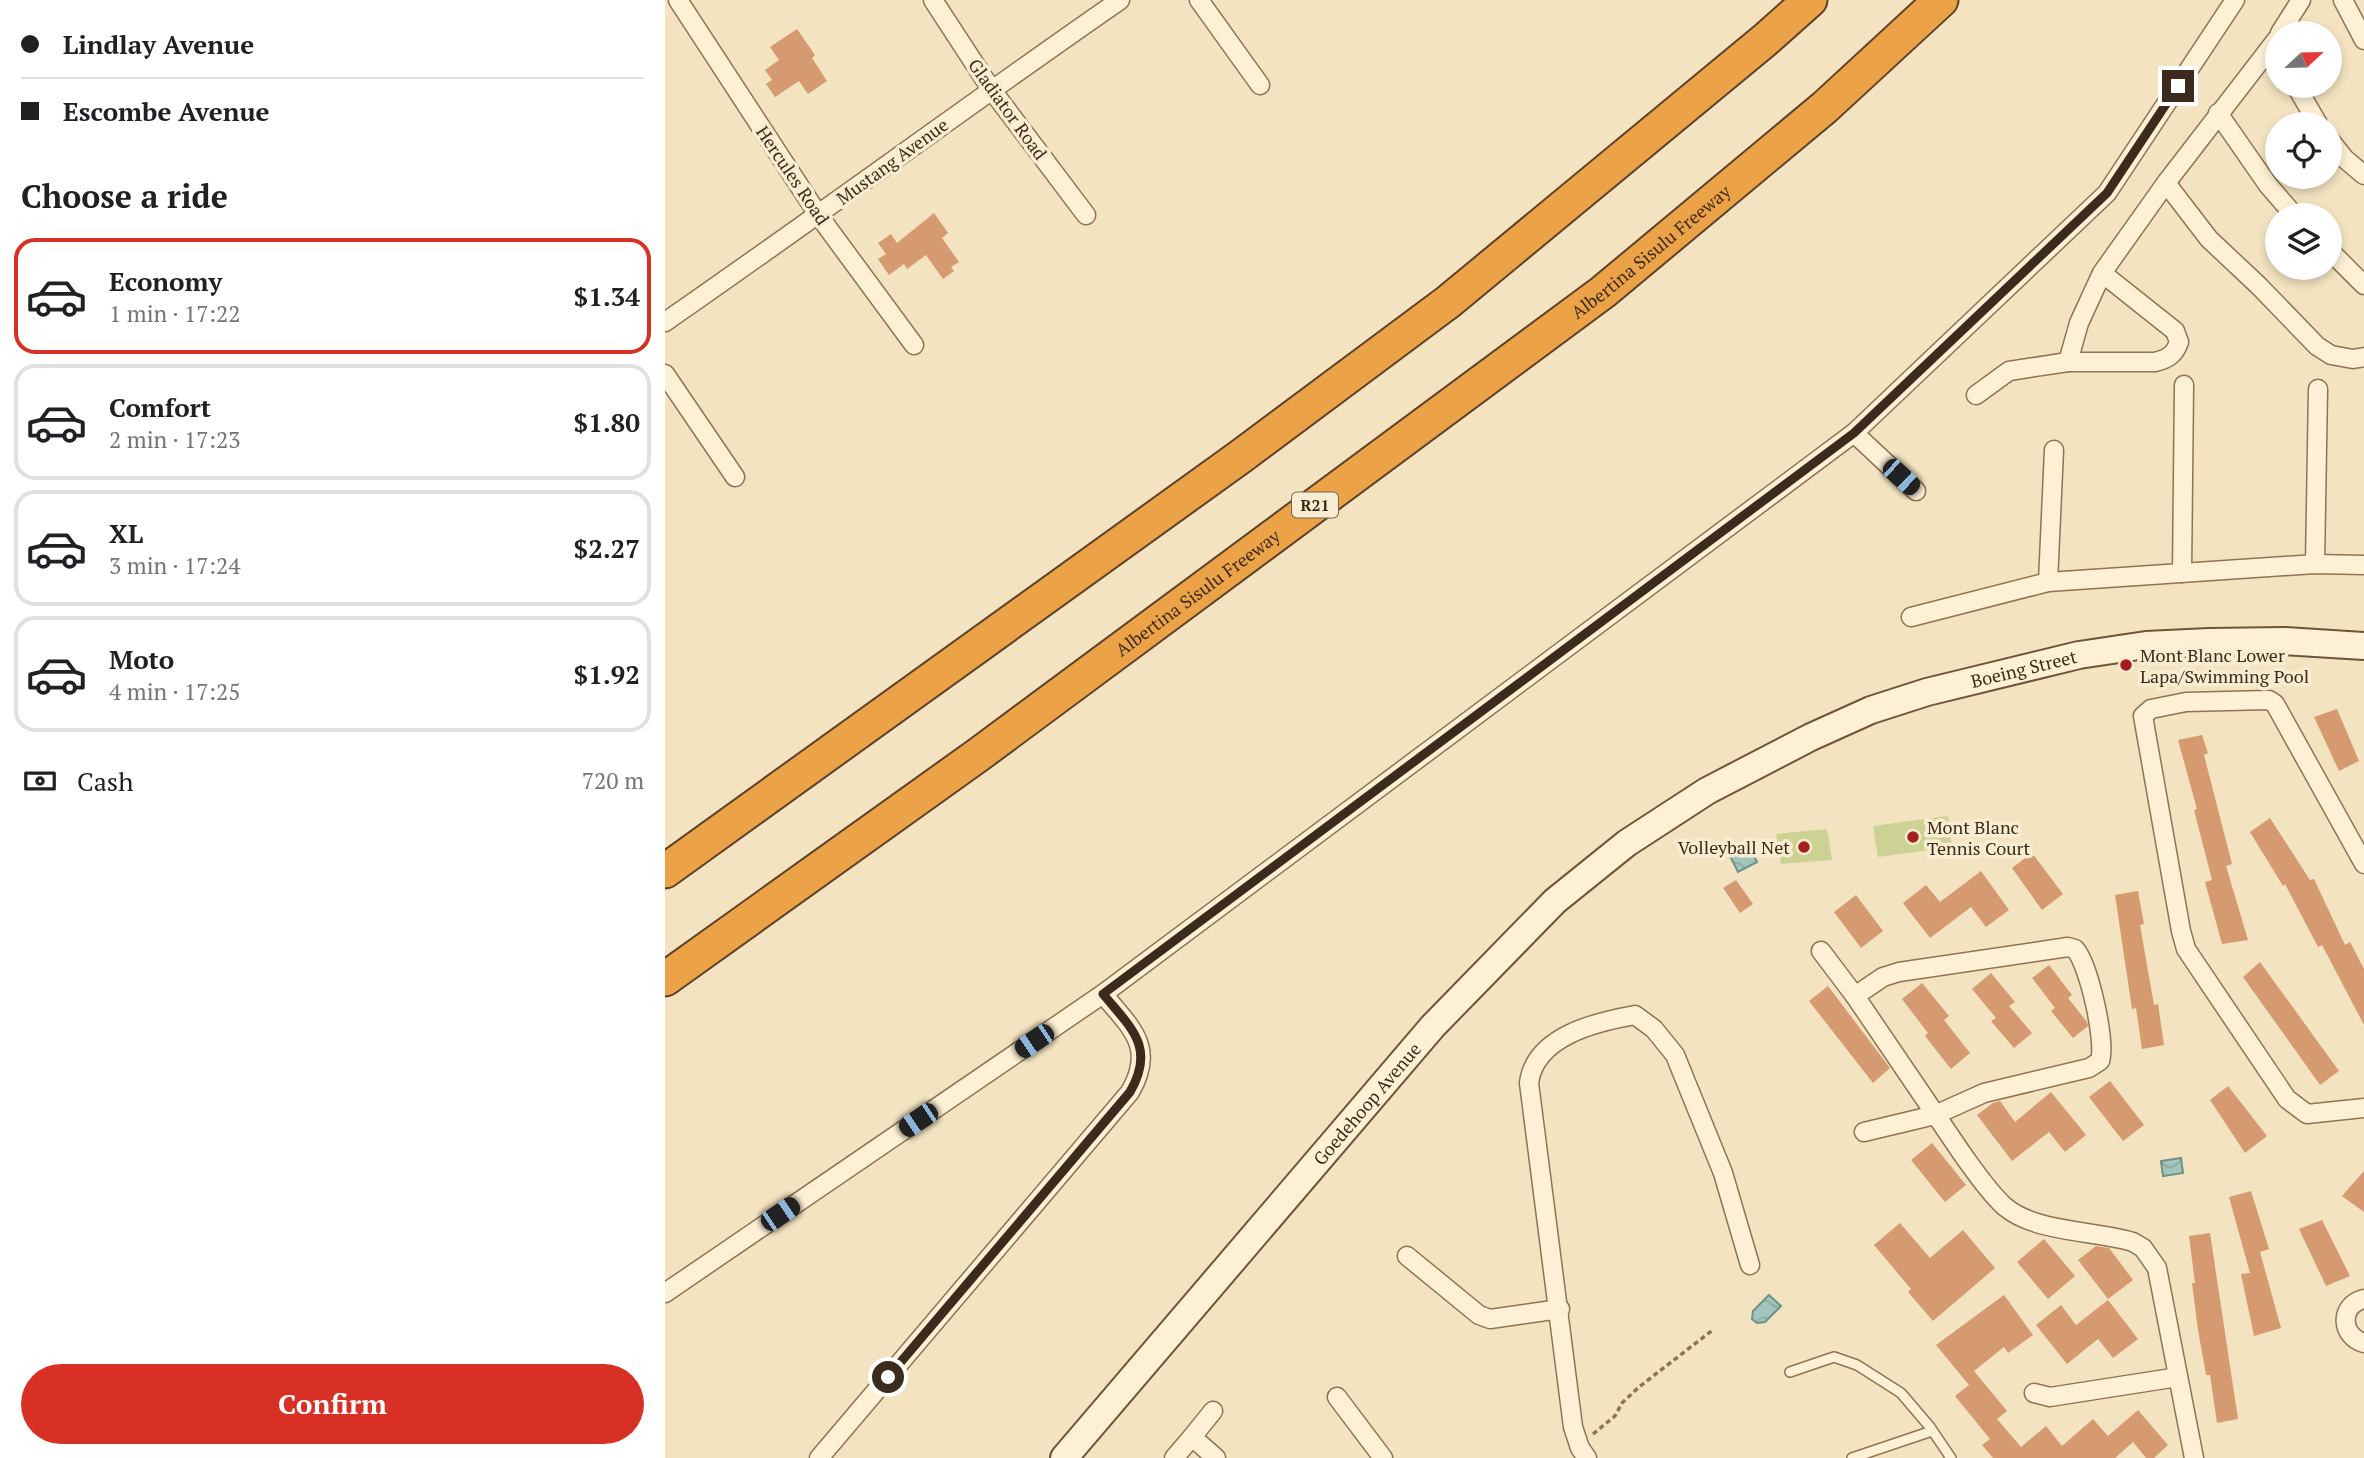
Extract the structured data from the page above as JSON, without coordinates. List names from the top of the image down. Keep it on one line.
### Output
{"streets":{"highway":["Albertina Sisulu Freeway","R21"],"main road":["Boeing Street","Goedehoop Avenue"],"street":["Gladiator Road","Mustang Avenue","Hercules Road"]},"crossings":[["Gladiator Road","Mustang Avenue"],["Mustang Avenue","Hercules Road"],["Boeing Street","Goedehoop Avenue"]],"places":["Mont Blanc Lower Lapa/Swimming Pool","Mont Blanc Tennis Court","Volleyball Net"],"north":"right","page":{"banner":["Lindlay Avenue","Escombe Avenue"],"heading":"Choose a ride","list":[{"name":"Economy","note":"1 min · 17:22","value":"$1.34"},{"name":"Comfort","note":"2 min · 17:23","value":"$1.80"},{"name":"XL","note":"3 min · 17:24","value":"$2.27"},{"name":"Moto","note":"4 min · 17:25","value":"$1.92"}],"pay":["Cash","720 m"],"buttons":"Confirm"}}
